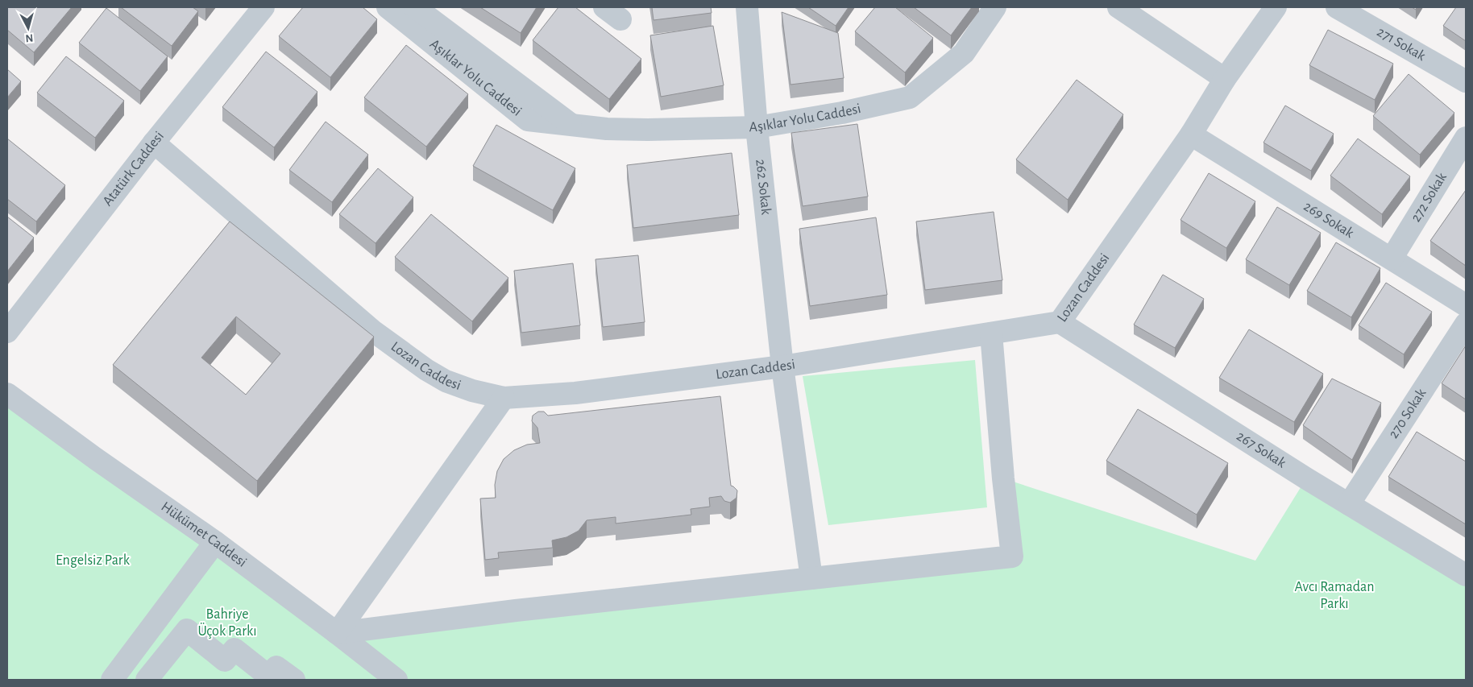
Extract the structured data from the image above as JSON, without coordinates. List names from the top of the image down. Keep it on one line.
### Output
{"streets":{"street":["271 Sokak","Aşıklar Yolu Caddesi","Atatürk Caddesi","262 Sokak","272 Sokak","269 Sokak","Lozan Caddesi","270 Sokak","267 Sokak","Hükümet Caddesi"]},"crossings":[["Aşıklar Yolu Caddesi","262 Sokak"],["Atatürk Caddesi","Lozan Caddesi"],["262 Sokak","Lozan Caddesi"],["272 Sokak","269 Sokak"],["269 Sokak","Lozan Caddesi"],["Lozan Caddesi","267 Sokak"],["270 Sokak","267 Sokak"]],"parks":["Engelsiz Park","Avcı Ramadan Parkı","Bahriye Üçok Parkı"],"north":"bottom"}
